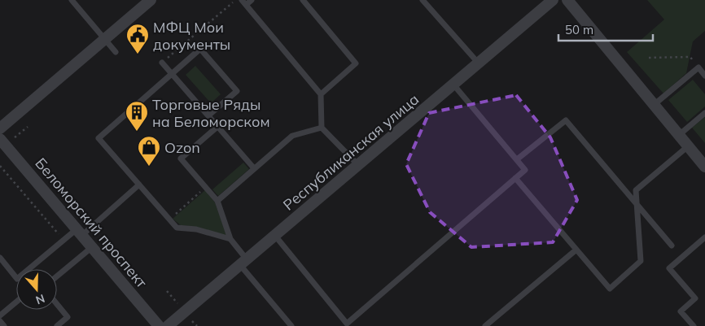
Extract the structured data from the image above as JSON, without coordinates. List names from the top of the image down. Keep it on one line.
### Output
{"streets":{"street":["Республиканская улица","Беломорский проспект"]},"places":{"public building":["МФЦ Мои документы"],"building":["Торговые Ряды на Беломорском"],"shop":["Ozon"]},"scale_bar":"50 m","north":"bottom"}
